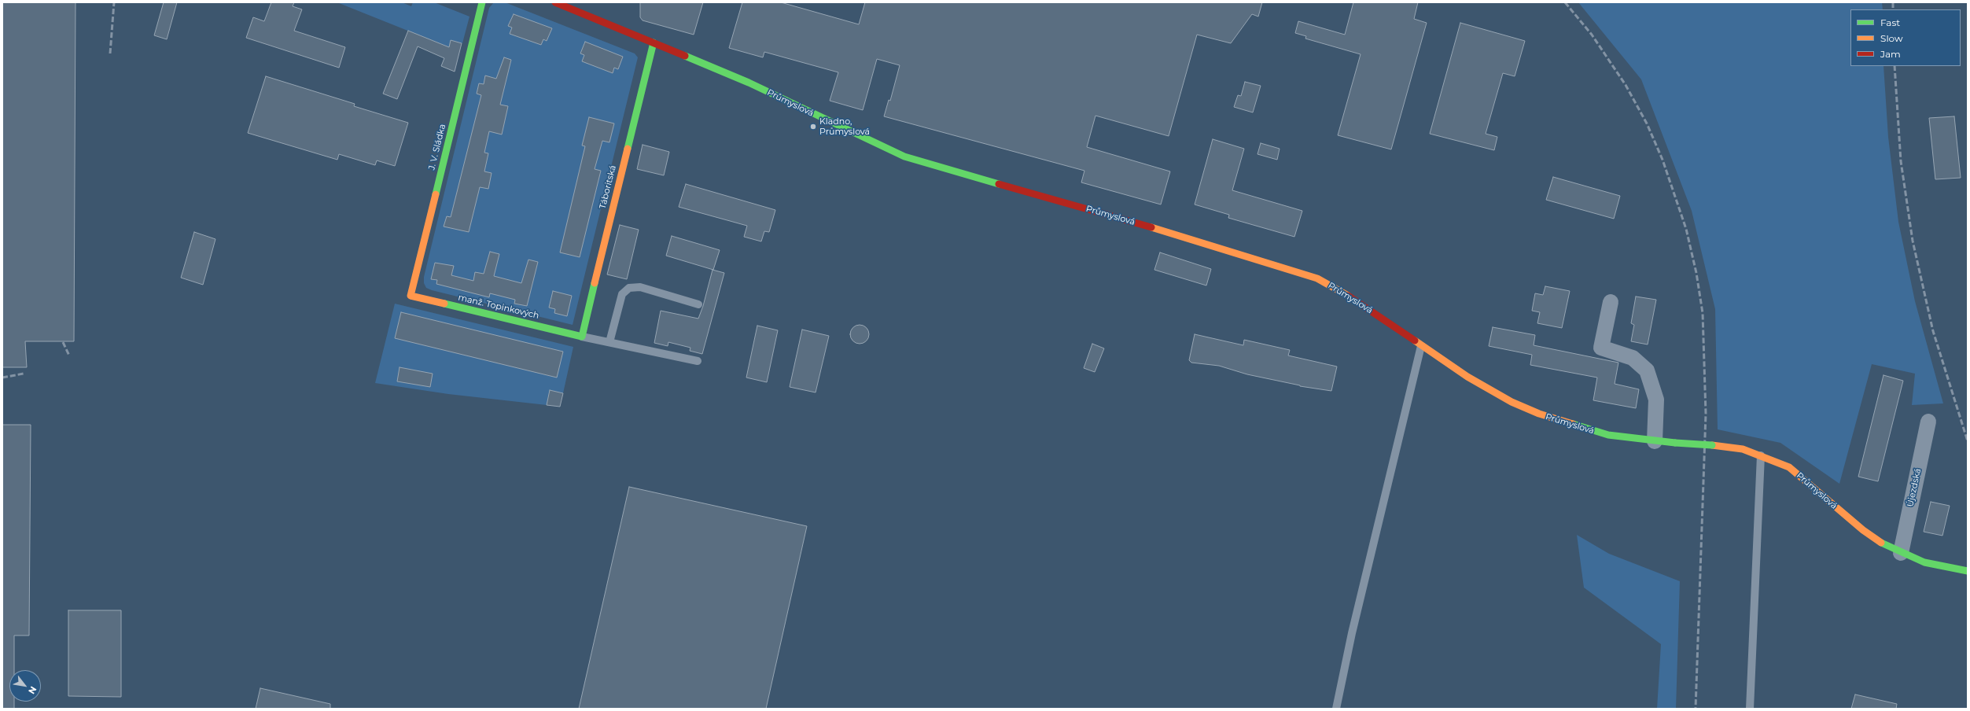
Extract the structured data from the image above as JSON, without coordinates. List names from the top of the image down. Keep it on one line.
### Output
{"streets":{"street":["Průmyslová","J. V. Sládka","Táboritská","manž. Topinkových","Újezdská"]},"crossings":[["Průmyslová","Táboritská"],["Průmyslová","Újezdská"],["J. V. Sládka","manž. Topinkových"],["Táboritská","manž. Topinkových"]],"places":["Kladno, Průmyslová"],"legend":["Fast","Slow","Jam"],"north":"bottom right"}
